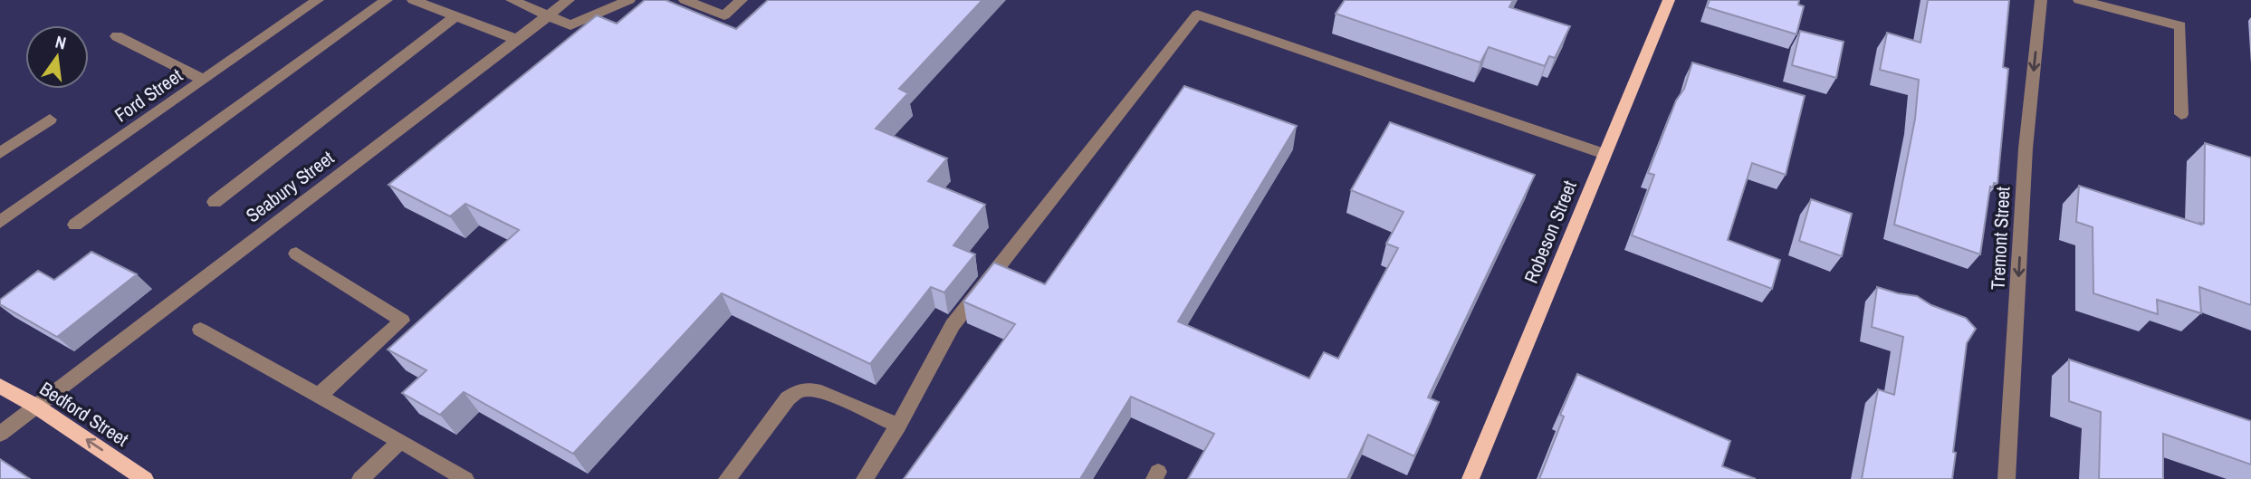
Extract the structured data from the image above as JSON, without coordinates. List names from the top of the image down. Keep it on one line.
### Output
{"streets":{"main road":["Robeson Street","Bedford Street"],"street":["Ford Street","Seabury Street","Tremont Street"]},"crossings":[["Seabury Street","Bedford Street"]],"one_way":["Tremont Street","Bedford Street"],"north":"top"}
